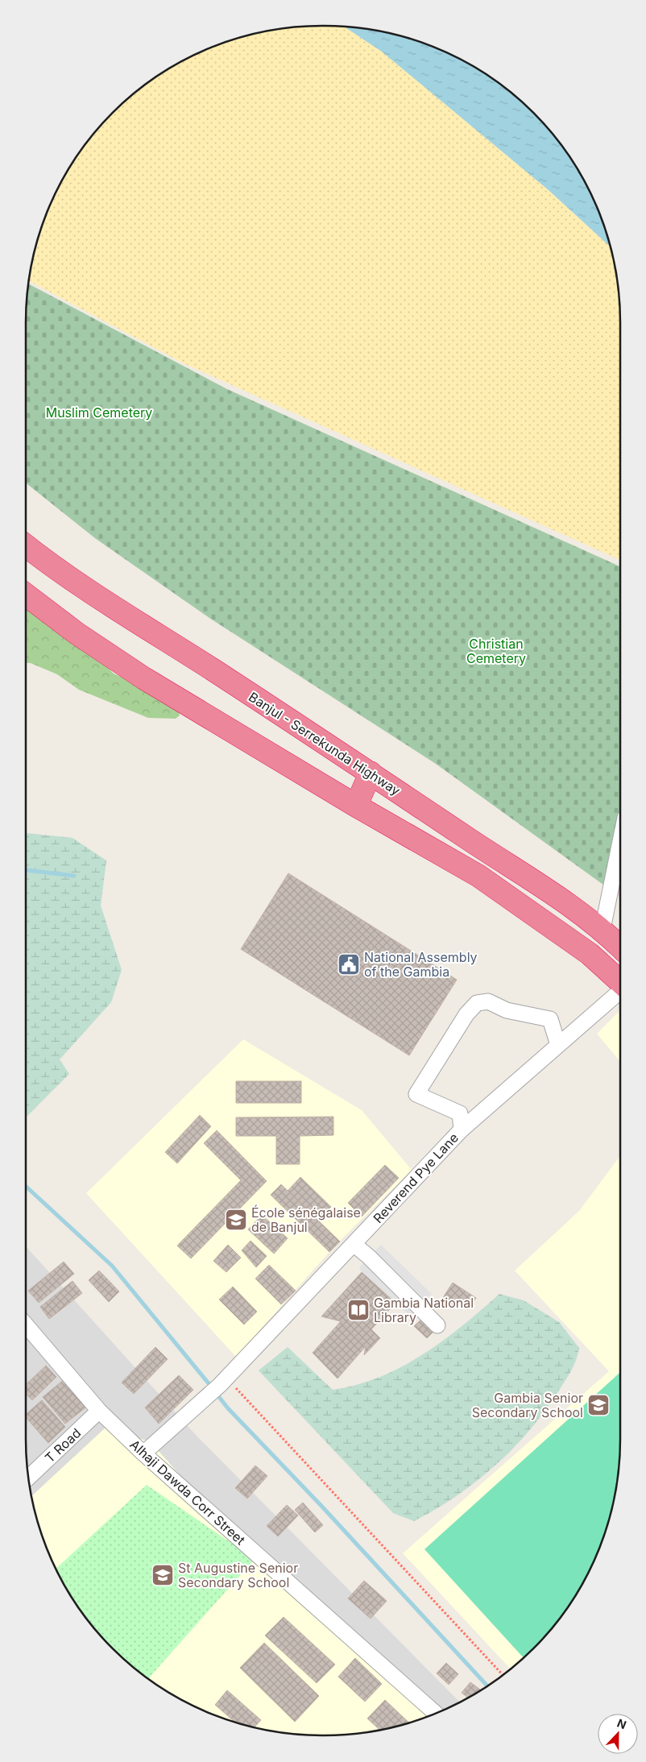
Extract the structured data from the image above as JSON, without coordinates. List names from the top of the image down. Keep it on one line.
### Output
{"streets":{"highway":["Banjul - Serrekunda Highway"],"street":["Reverend Pye Lane","T Road","Alhaji Dawda Corr Street"]},"crossings":[["Reverend Pye Lane","Alhaji Dawda Corr Street"],["T Road","Alhaji Dawda Corr Street"]],"parks":["Muslim Cemetery","Christian Cemetery"],"places":{"public building":["National Assembly of the Gambia"],"school or university":["École sénégalaise de Banjul","Gambia Senior Secondary School","St Augustine Senior Secondary School"],"library":["Gambia National Library"]},"north":"top"}
